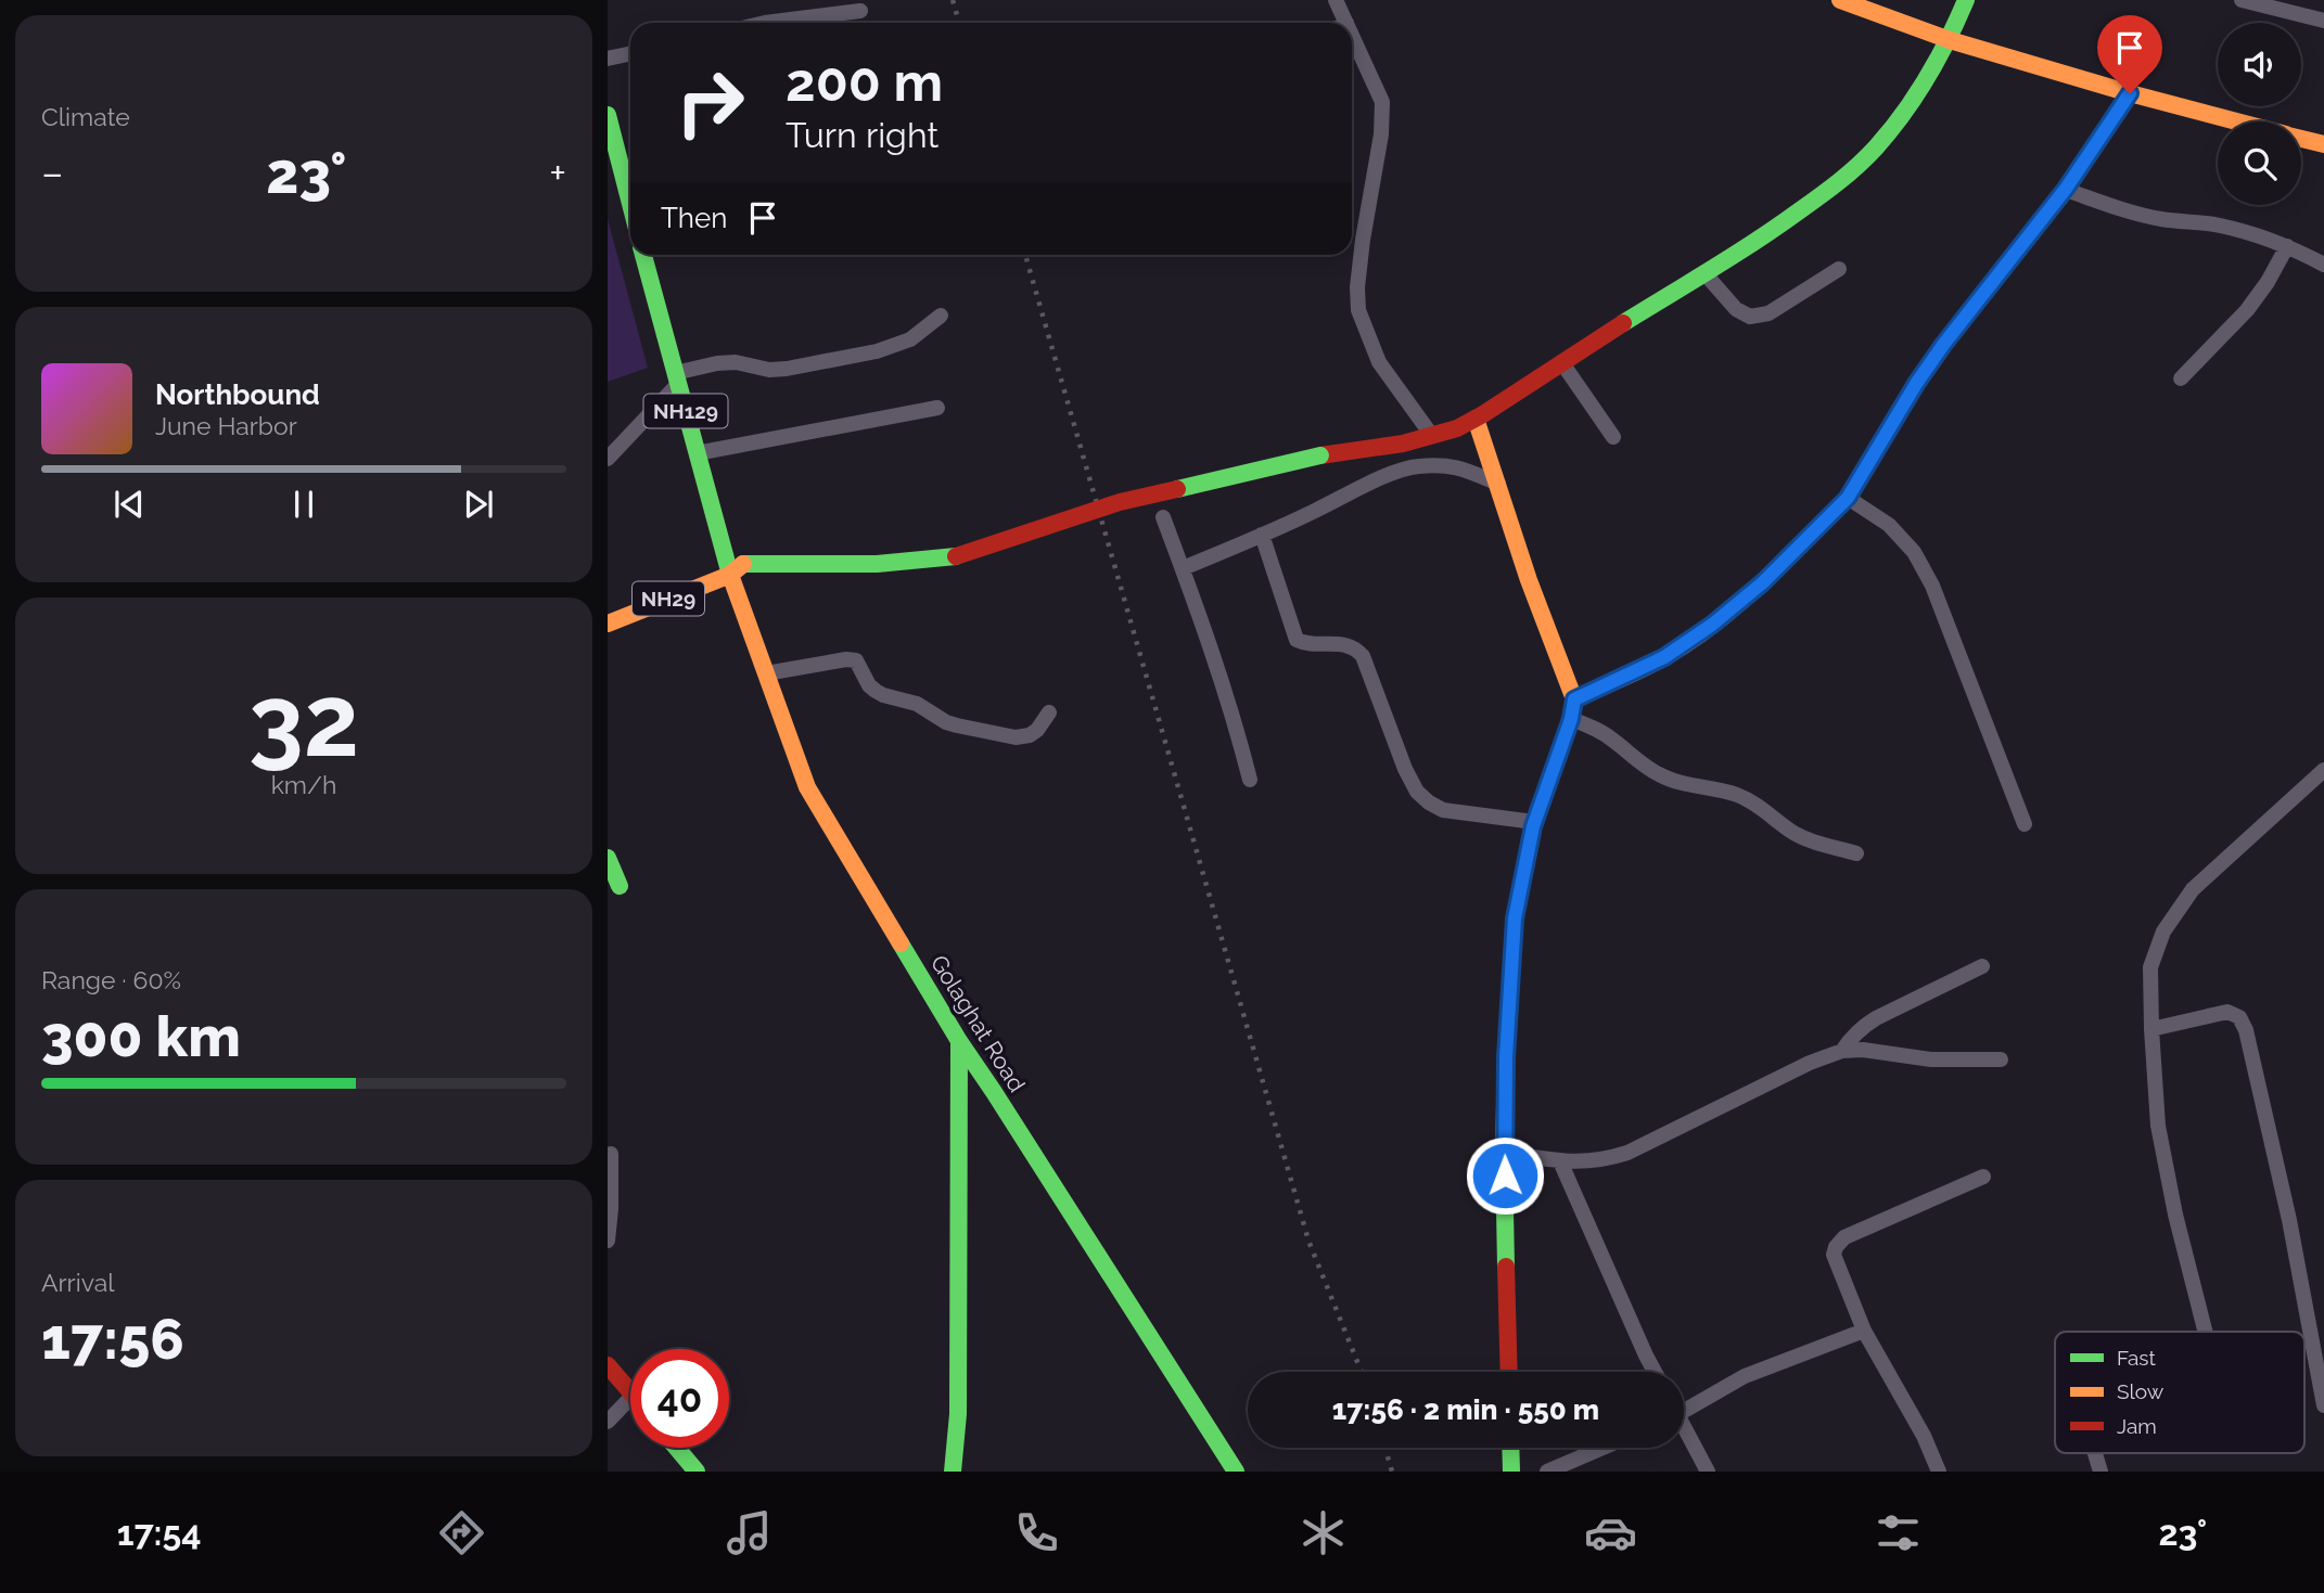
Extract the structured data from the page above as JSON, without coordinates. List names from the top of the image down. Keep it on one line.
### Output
{"streets":{"main road":["NH129","NH29","Golaghat Road"]},"crossings":[["NH129","NH29"],["NH129","Golaghat Road"],["NH29","Golaghat Road"]],"legend":["Fast","Slow","Jam"],"page":{"tile":["Climate",["32","km/h"],["Range · 60%","300 km"],["Arrival","17:56"]],"turn":["200 m","Turn right"],"heat":["−","23°","+"],"then":"Then","song":["Northbound","June Harbor"],"limit":"40","trip":"17:56 · 2 min · 550 m","tabs":["17:54","23°"]}}
